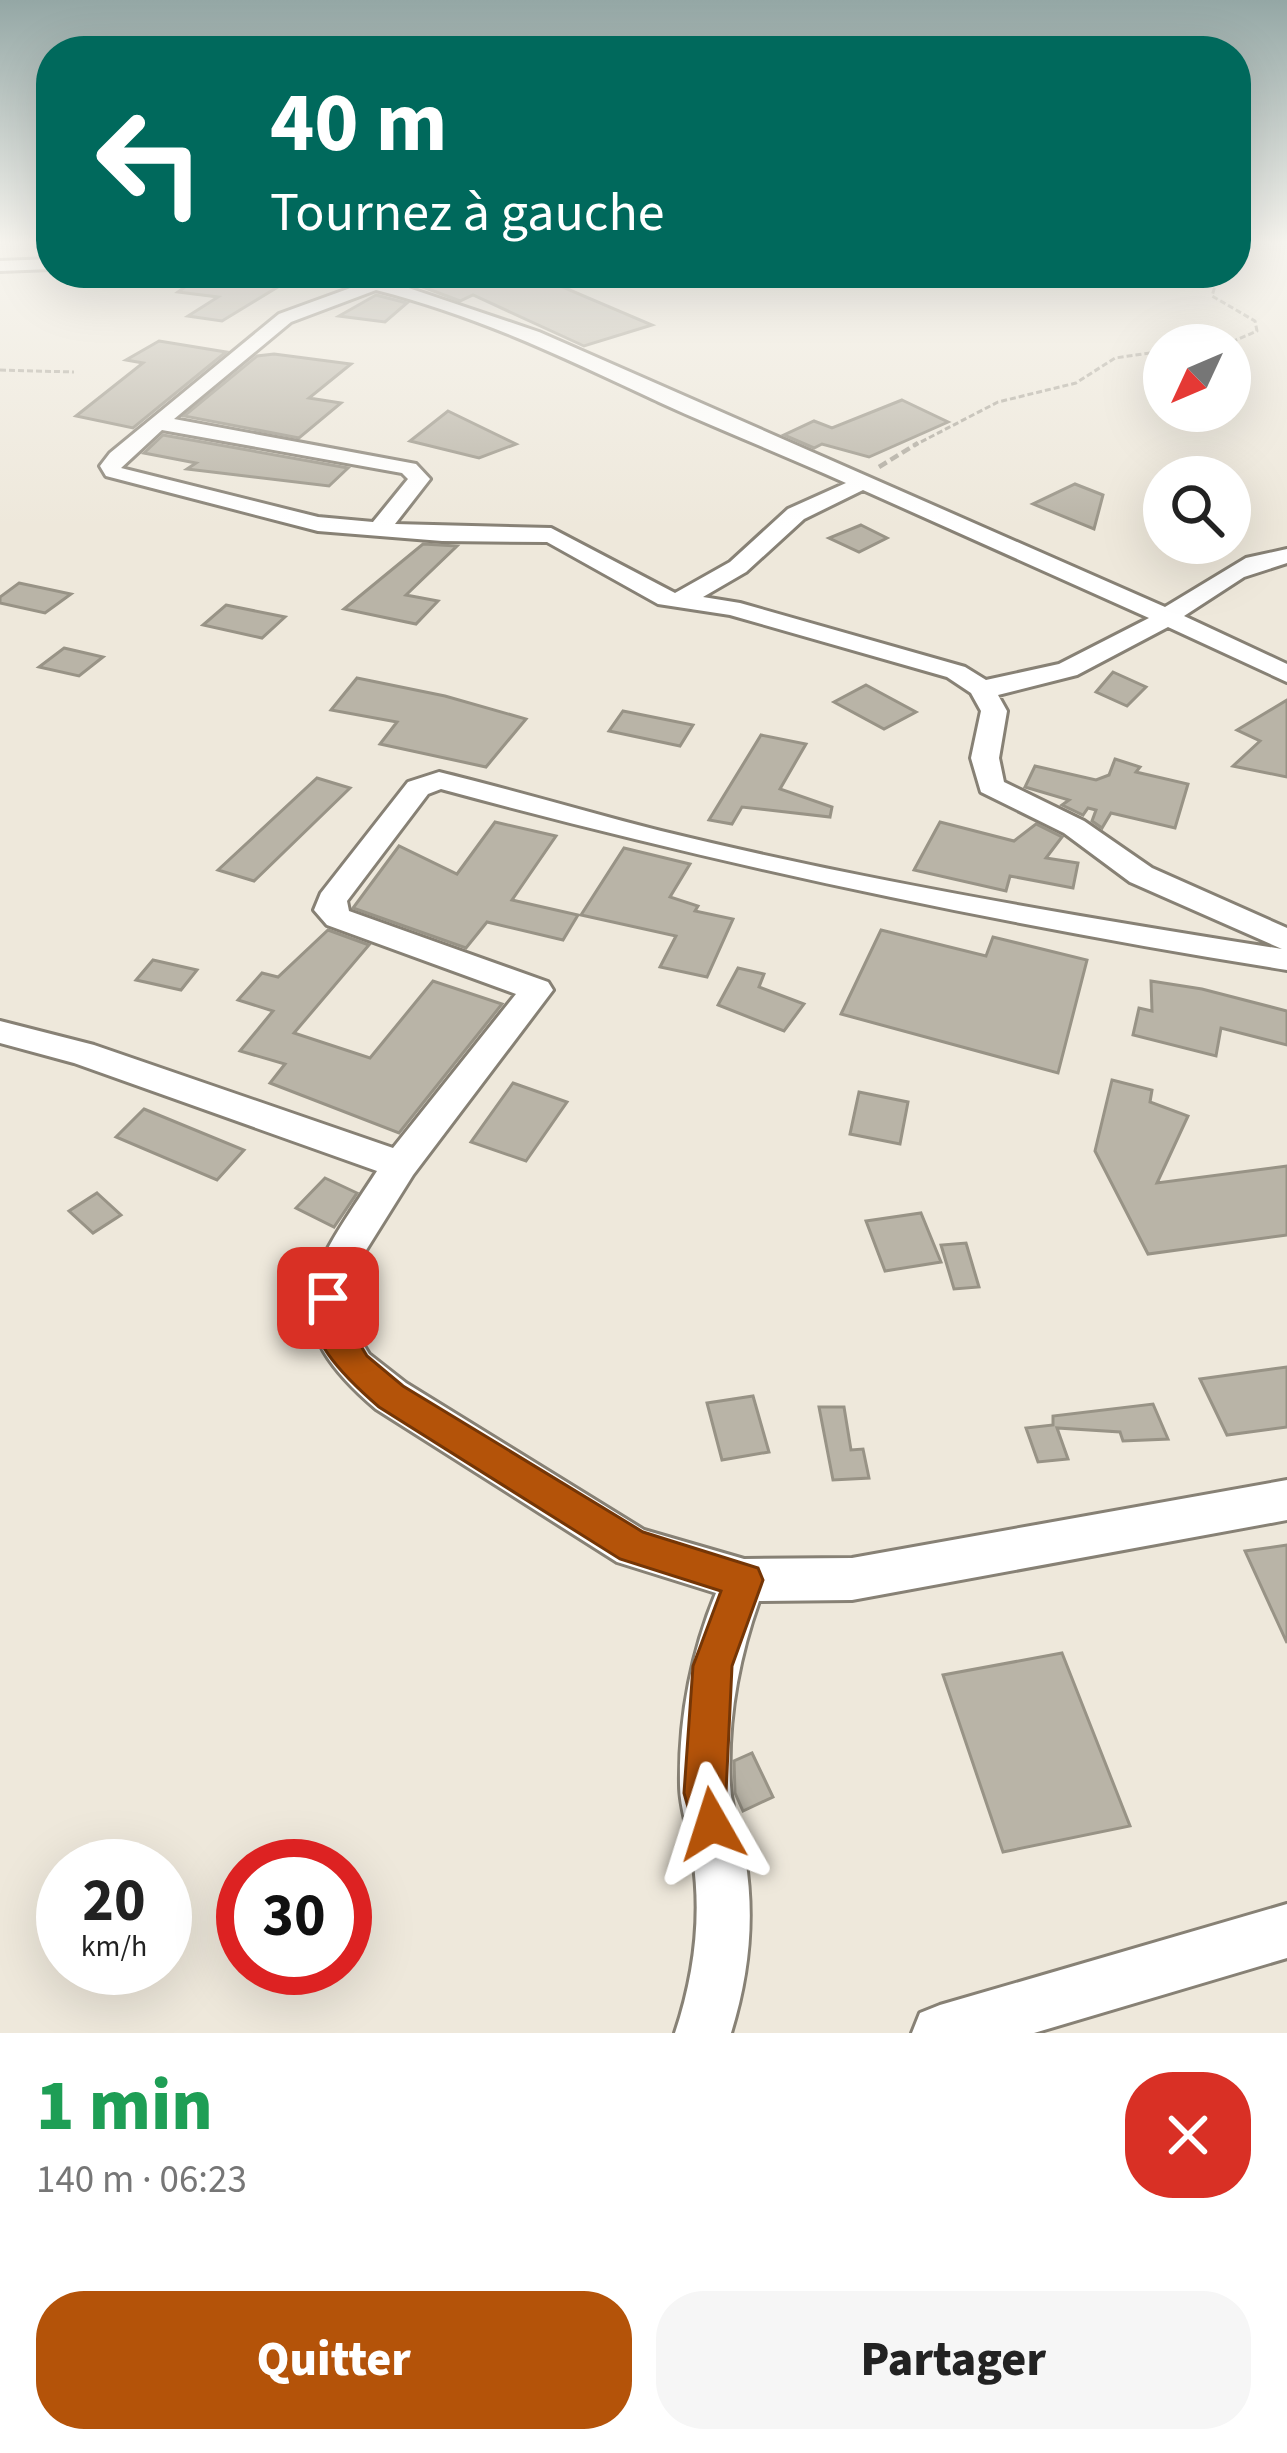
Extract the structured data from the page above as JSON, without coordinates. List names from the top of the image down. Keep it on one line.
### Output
{"north":"bottom left","page":{"turn":["40 m","Tournez à gauche"],"speed":"20 km/h","limit":"30","heading":["1 min","140 m · 06:23"],"buttons":["Quitter","Partager"]}}
